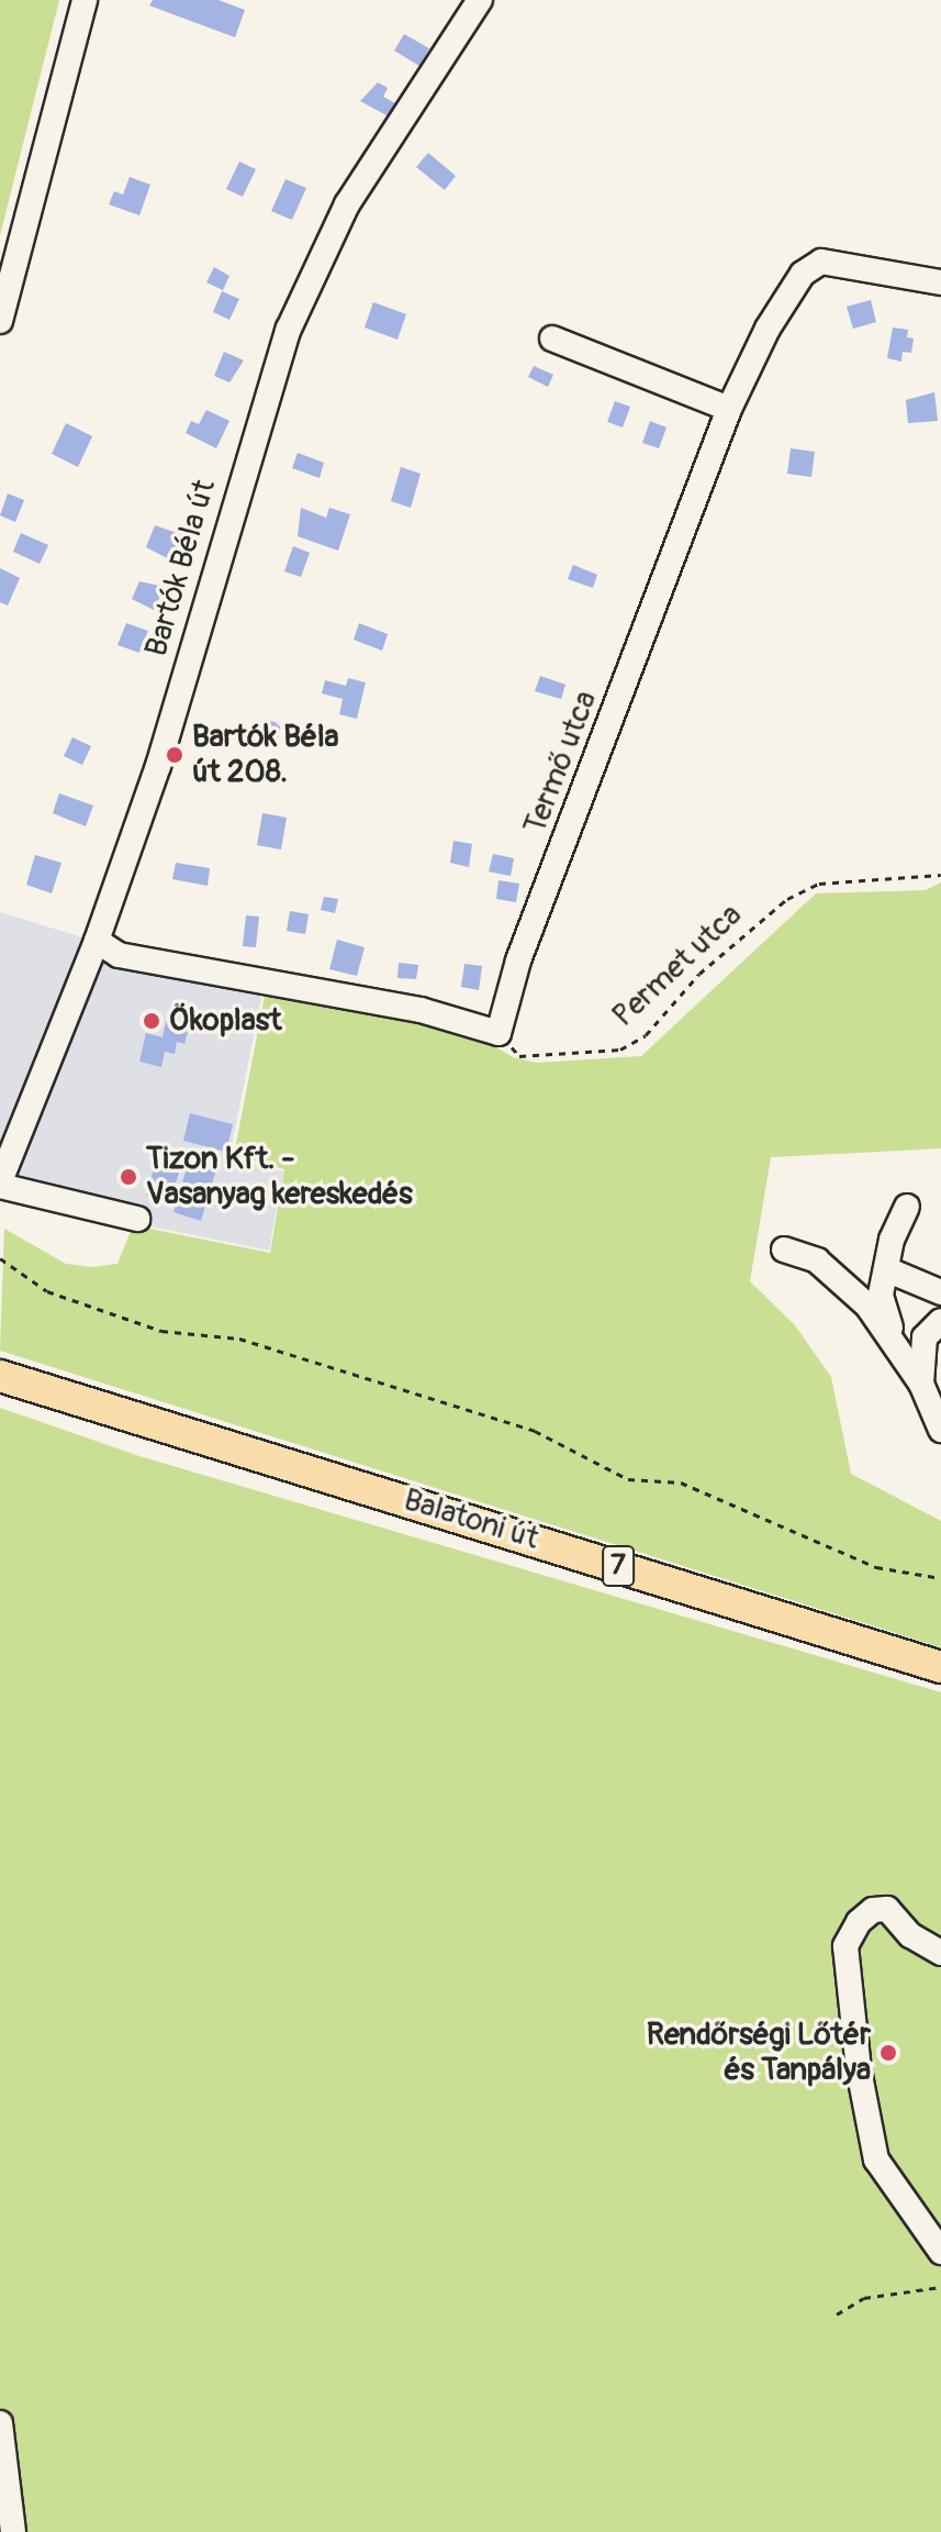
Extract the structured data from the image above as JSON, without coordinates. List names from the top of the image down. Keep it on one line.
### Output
{"streets":{"main road":["Balatoni út","7"],"street":["Bartók Béla út","Termő utca"],"path":["Permet utca"]},"crossings":[["Termő utca","Permet utca"]],"places":["Bartók Béla út 208.","Ökoplast","Tizon Kft. - Vasanyag kereskedés","Rendőrségi Lőtér és Tanpálya"]}
